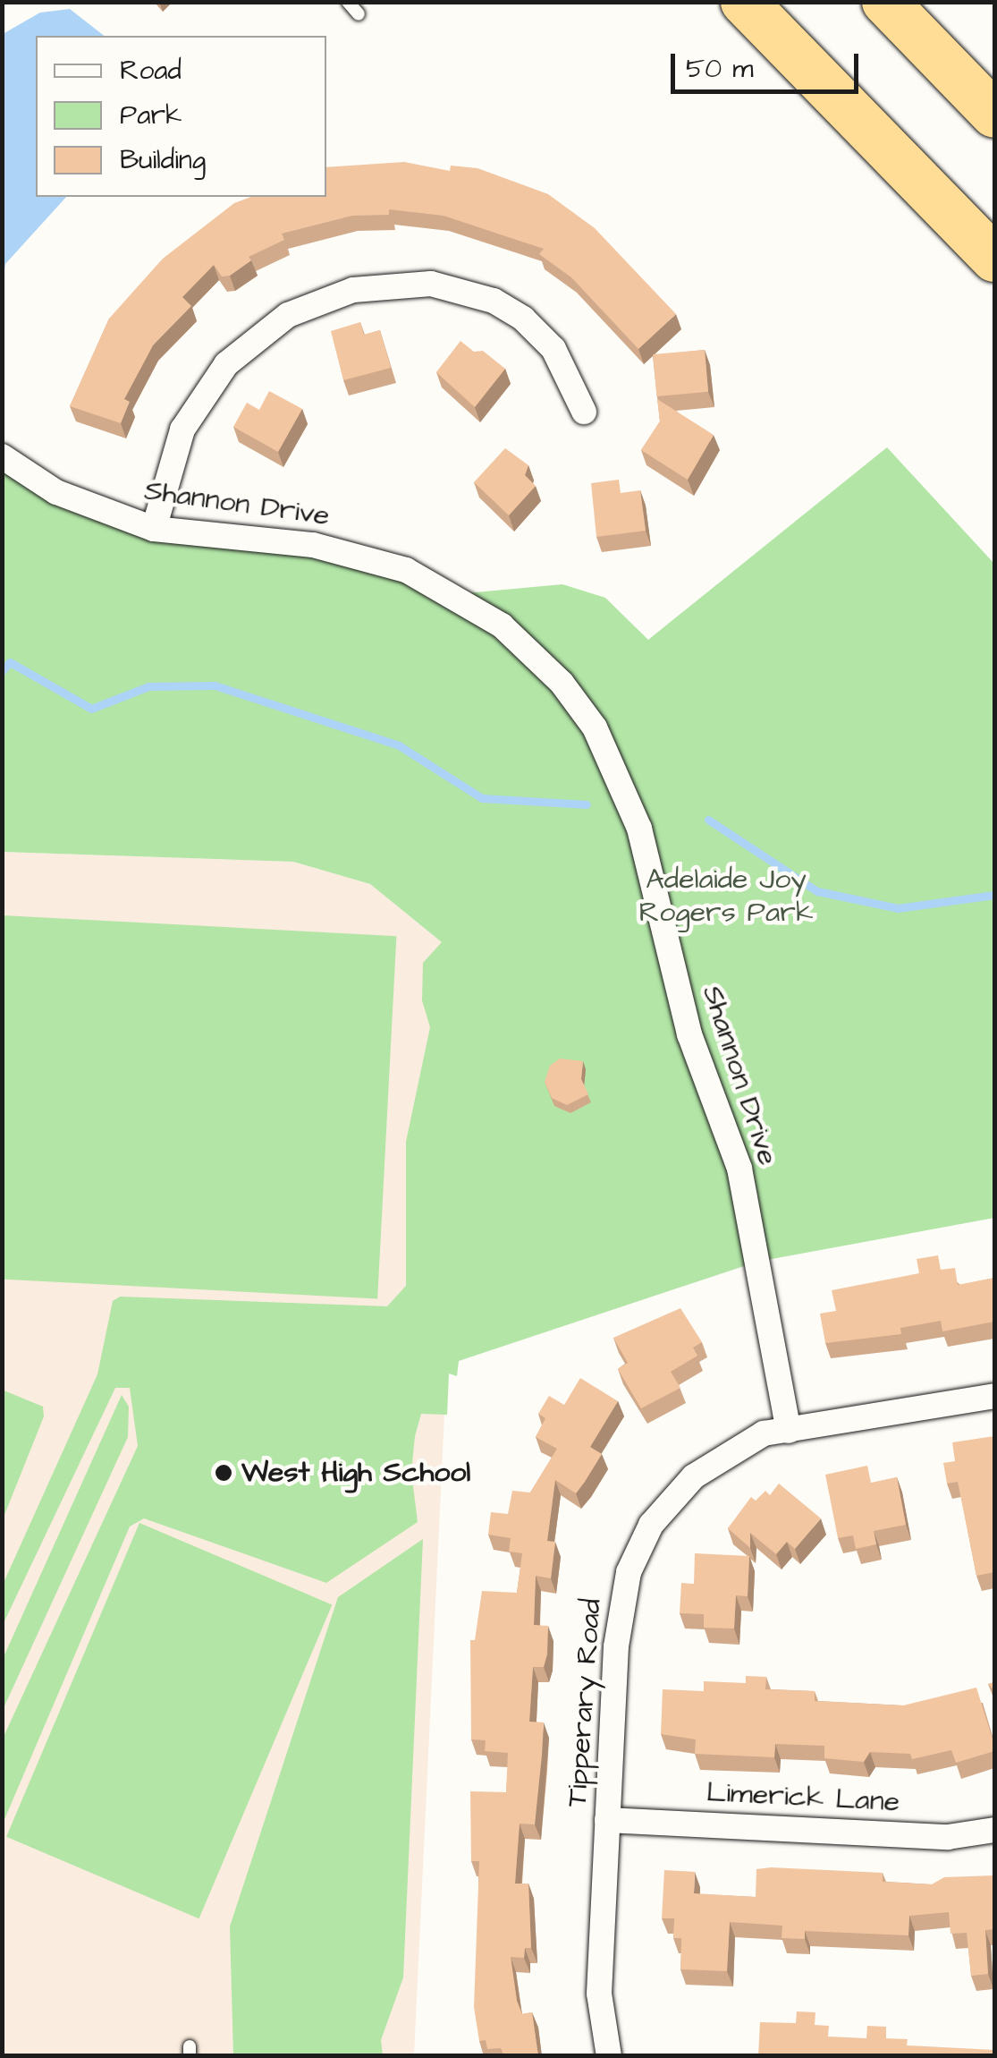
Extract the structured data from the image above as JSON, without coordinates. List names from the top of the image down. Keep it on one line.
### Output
{"streets":{"street":["Shannon Drive","Tipperary Road","Limerick Lane"]},"crossings":[["Shannon Drive","Tipperary Road"],["Tipperary Road","Limerick Lane"]],"parks":["Adelaide Joy Rogers Park"],"places":["West High School"],"legend":["Road","Park","Building"],"scale_bar":"50 m"}
